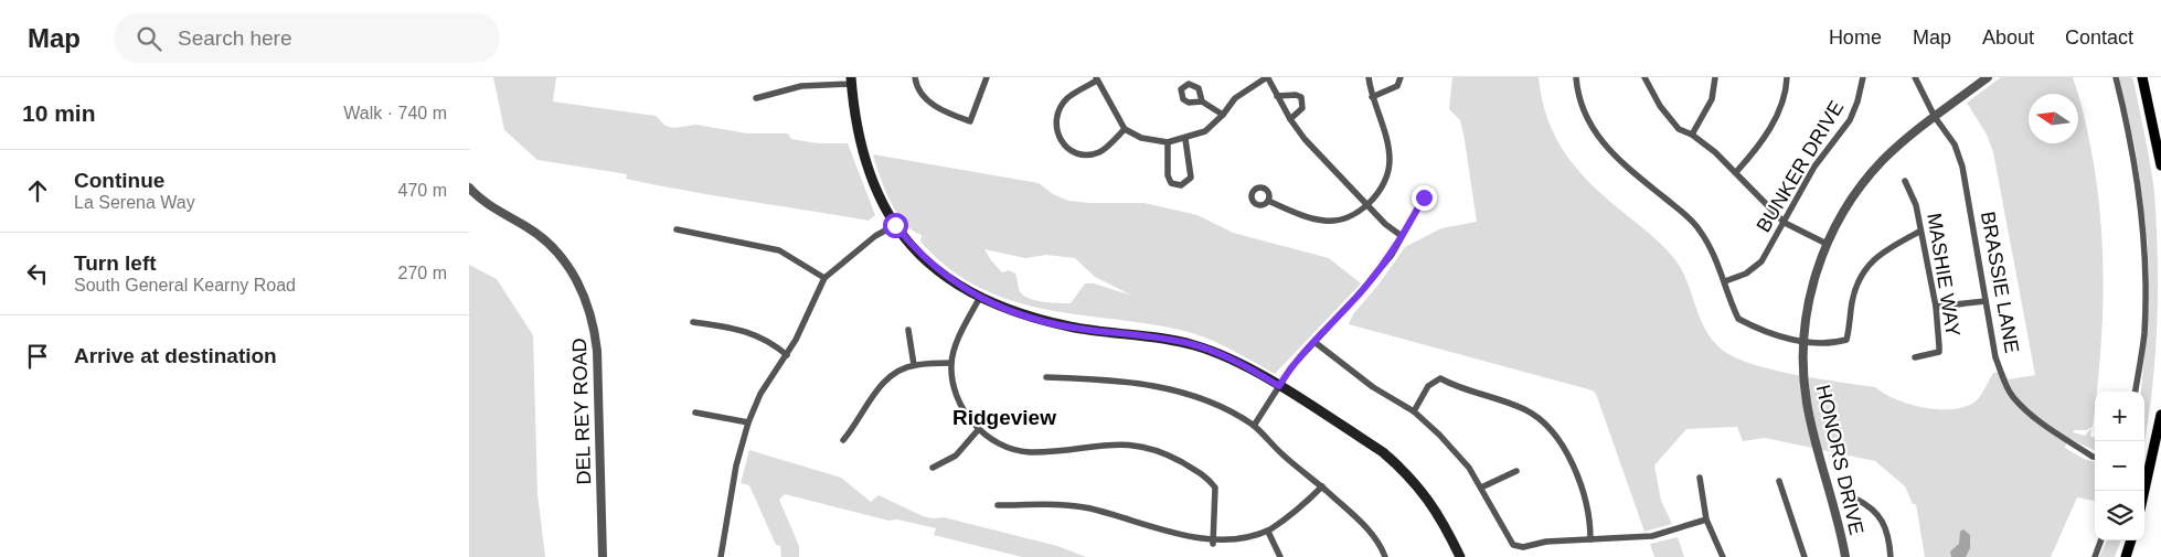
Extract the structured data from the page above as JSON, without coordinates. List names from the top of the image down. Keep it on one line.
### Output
{"streets":{"street":["BUNKER DRIVE","MASHIE WAY","BRASSIE LANE","DEL REY ROAD","HONORS DRIVE"]},"crossings":[["BRASSIE LANE","HONORS DRIVE"]],"districts":["Ridgeview"],"north":"left","page":{"header":"Map","search":"Search here","nav":["Home","Map","About","Contact"],"heading":["10 min","Walk · 740 m"],"list":[["Continue","La Serena Way","470 m"],["Turn left","South General Kearny Road","270 m"],"Arrive at destination"],"map_buttons":["+","−"]}}
